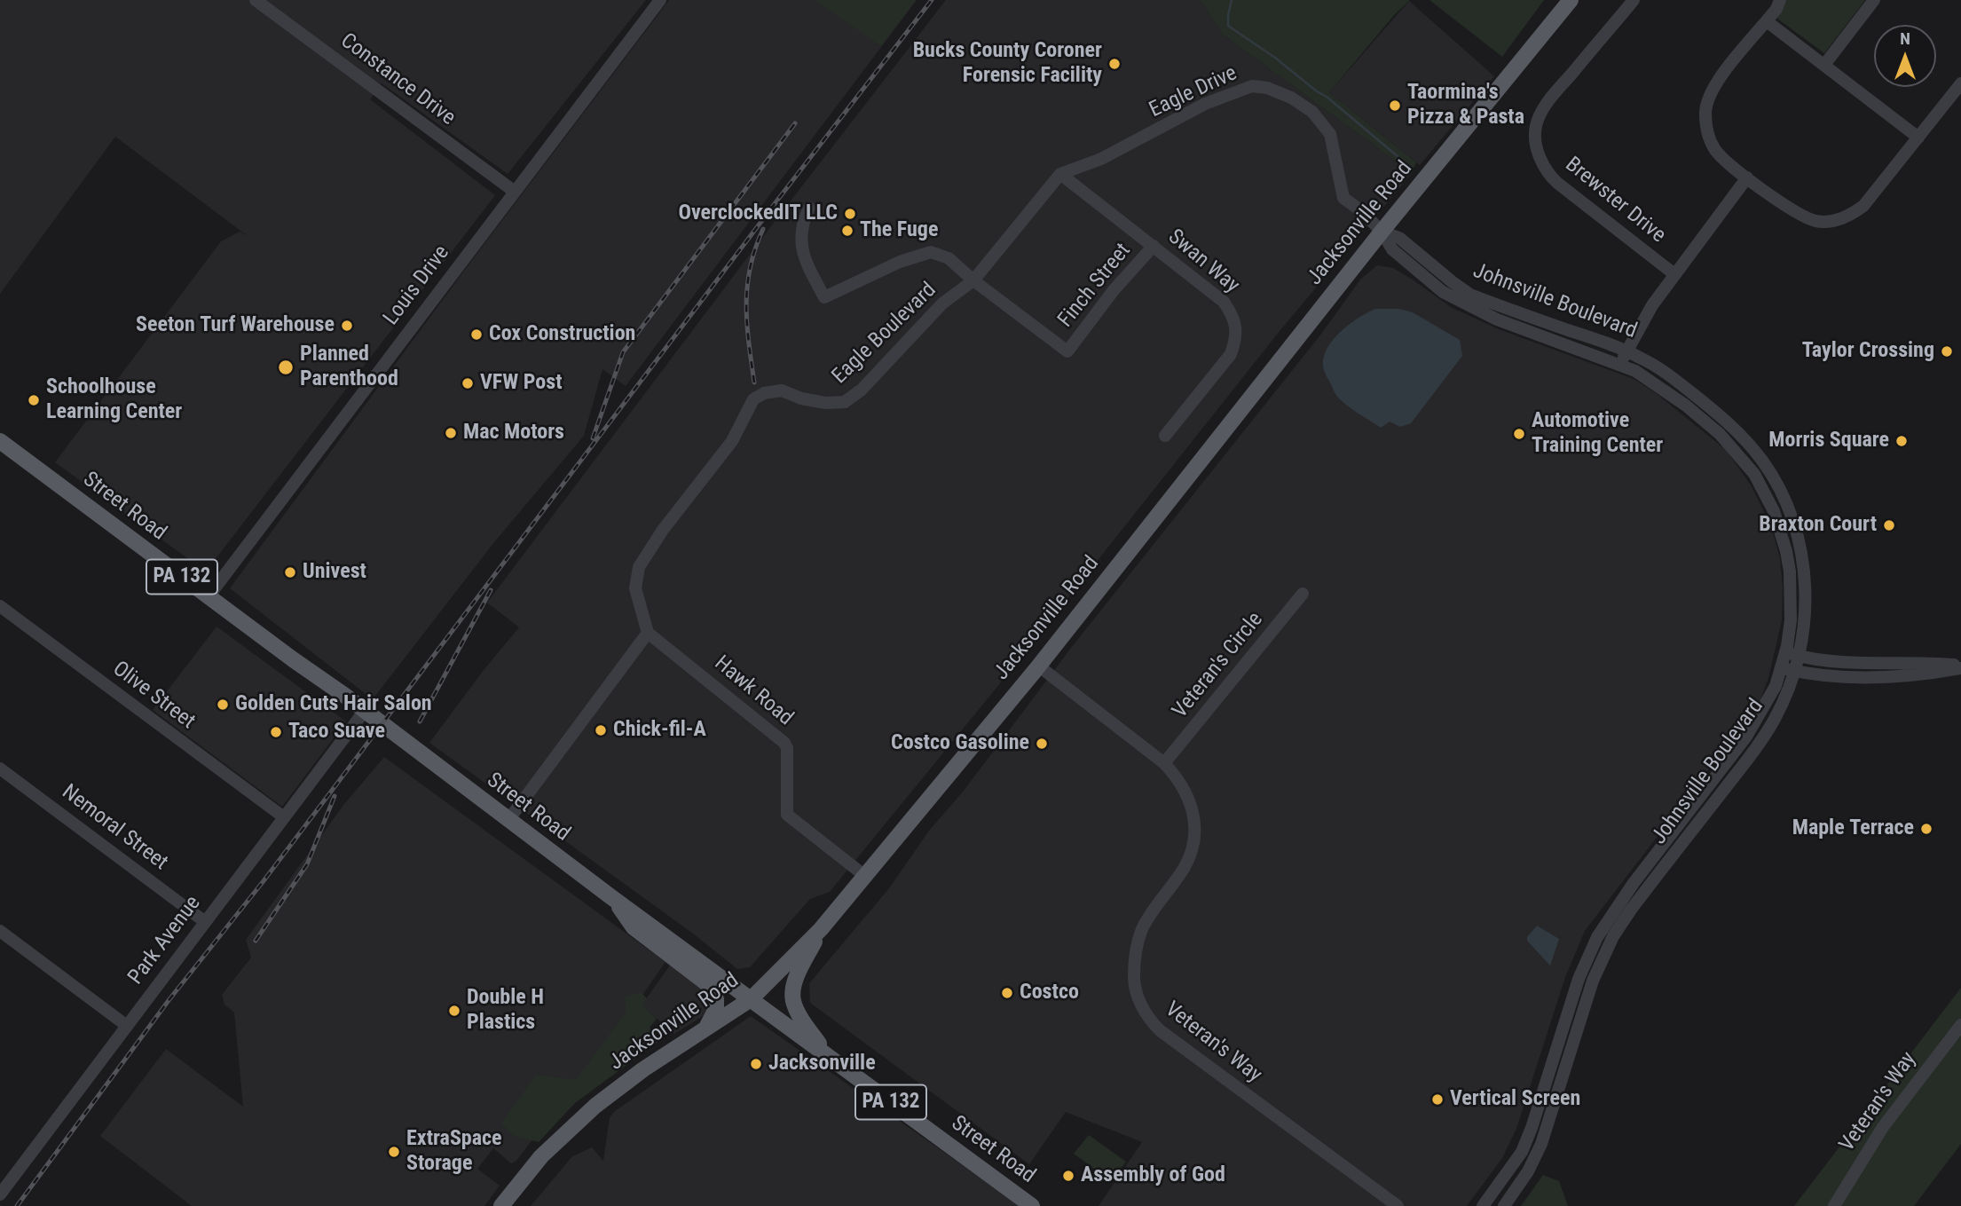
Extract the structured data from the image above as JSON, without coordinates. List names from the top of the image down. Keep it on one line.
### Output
{"streets":{"main road":["Jacksonville Road","Street Road","PA 132"],"street":["Constance Drive","Eagle Drive","Brewster Drive","Swan Way","Louis Drive","Finch Street","Johnsville Boulevard","Eagle Boulevard","Veteran's Circle","Hawk Road","Olive Street","Nemoral Street","Park Avenue","Veteran's Way"]},"crossings":[["Constance Drive","Louis Drive"],["Eagle Drive","Jacksonville Road"],["Eagle Drive","Swan Way"],["Eagle Drive","Johnsville Boulevard"],["Eagle Drive","Eagle Boulevard"],["Jacksonville Road","Johnsville Boulevard"],["Jacksonville Road","Street Road"],["Jacksonville Road","Hawk Road"],["Jacksonville Road","Veteran's Way"],["Swan Way","Finch Street"],["Swan Way","Eagle Boulevard"],["Louis Drive","Street Road"],["Finch Street","Eagle Boulevard"],["Eagle Boulevard","Hawk Road"],["Street Road","Park Avenue"],["Veteran's Circle","Veteran's Way"],["Olive Street","Park Avenue"],["Nemoral Street","Park Avenue"]],"places":["Bucks County Coroner Forensic Facility","Taormina's Pizza & Pasta","OverclockedIT LLC","The Fuge","Seeton Turf Warehouse","Cox Construction","Taylor Crossing","Planned Parenthood","VFW Post","Schoolhouse Learning Center","Mac Motors","Automotive Training Center","Morris Square","Braxton Court","Univest","Golden Cuts Hair Salon","Chick-fil-A","Taco Suave","Costco Gasoline","Maple Terrace","Costco","Double H Plastics","Jacksonville","Vertical Screen","ExtraSpace Storage","Assembly of God"],"north":"top"}
